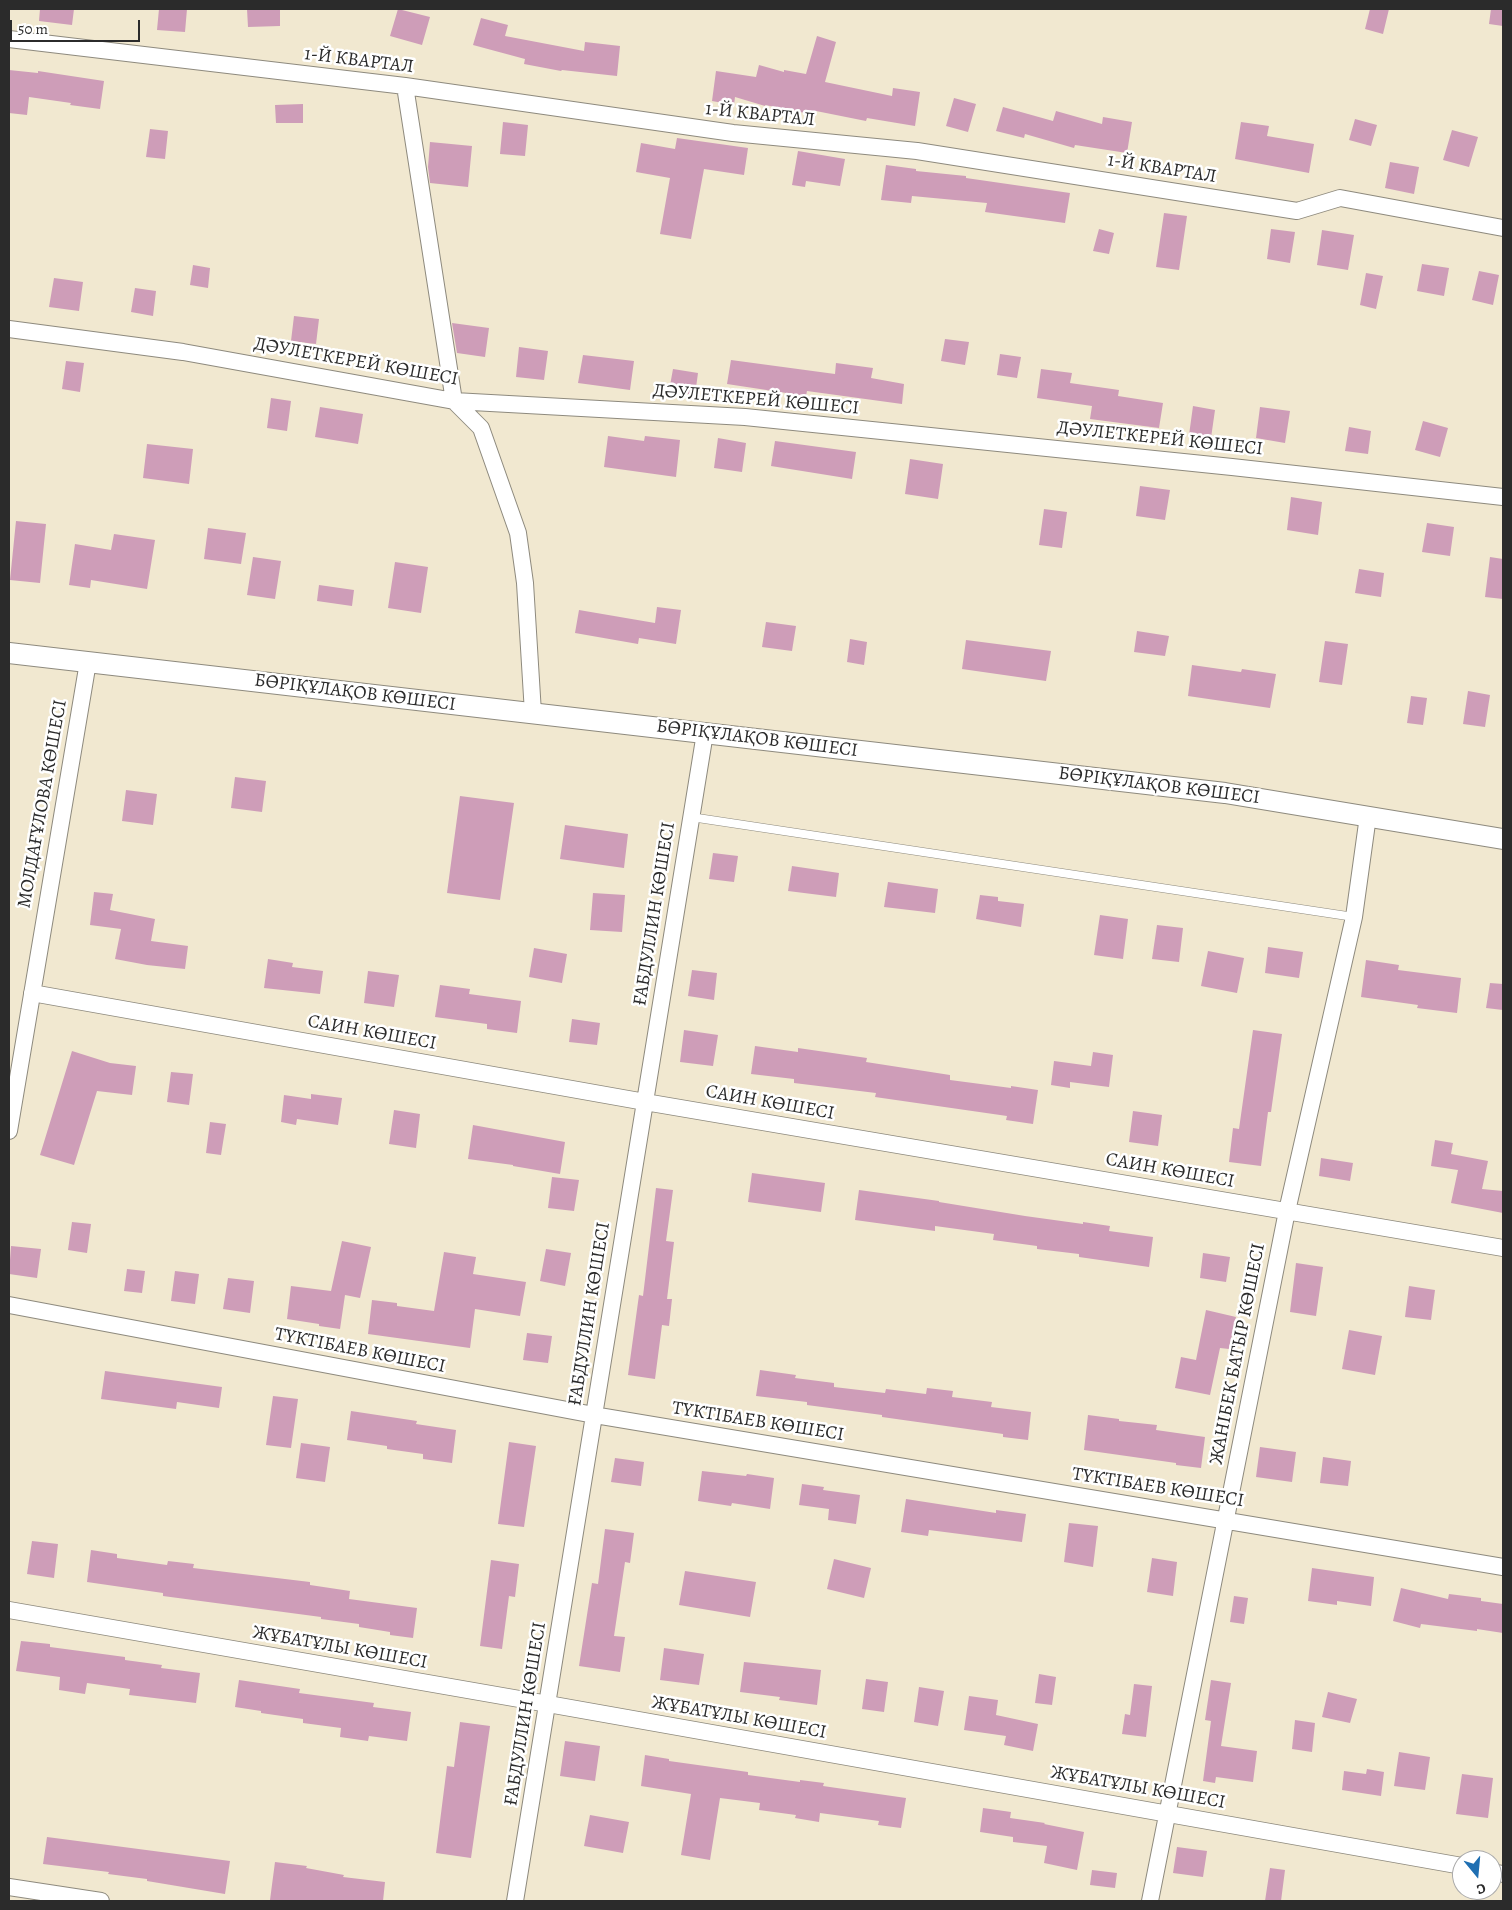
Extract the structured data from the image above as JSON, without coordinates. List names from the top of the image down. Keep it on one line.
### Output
{"streets":{"street":["1-Й КВАРТАЛ","ДӘУЛЕТКЕРЕЙ КӨШЕСІ","БӨРІҚҰЛАҚОВ КӨШЕСІ","МОЛДАҒҰЛОВА КӨШЕСІ","ҒАБДУЛЛИН КӨШЕСІ","САИН КӨШЕСІ","ТҮКТІБАЕВ КӨШЕСІ","ЖАНІБЕК БАТЫР КӨШЕСІ","ЖҰБАТҰЛЫ КӨШЕСІ"]},"crossings":[["БӨРІҚҰЛАҚОВ КӨШЕСІ","МОЛДАҒҰЛОВА КӨШЕСІ"],["БӨРІҚҰЛАҚОВ КӨШЕСІ","ҒАБДУЛЛИН КӨШЕСІ"],["БӨРІҚҰЛАҚОВ КӨШЕСІ","ЖАНІБЕК БАТЫР КӨШЕСІ"],["МОЛДАҒҰЛОВА КӨШЕСІ","САИН КӨШЕСІ"],["ҒАБДУЛЛИН КӨШЕСІ","САИН КӨШЕСІ"],["ҒАБДУЛЛИН КӨШЕСІ","ТҮКТІБАЕВ КӨШЕСІ"],["ҒАБДУЛЛИН КӨШЕСІ","ЖҰБАТҰЛЫ КӨШЕСІ"],["САИН КӨШЕСІ","ЖАНІБЕК БАТЫР КӨШЕСІ"],["ТҮКТІБАЕВ КӨШЕСІ","ЖАНІБЕК БАТЫР КӨШЕСІ"],["ЖАНІБЕК БАТЫР КӨШЕСІ","ЖҰБАТҰЛЫ КӨШЕСІ"]],"scale_bar":"50 m","north":"bottom"}
